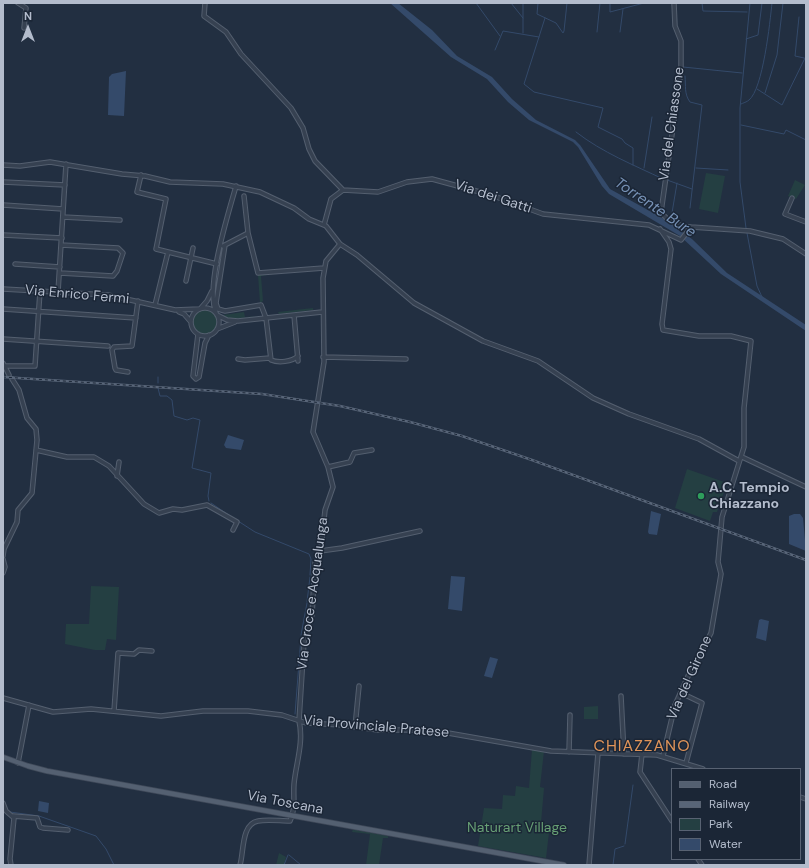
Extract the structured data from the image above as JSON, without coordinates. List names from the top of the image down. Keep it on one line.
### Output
{"streets":{"main road":["Via Toscana"],"street":["Via del Chiassone","Via dei Gatti","Via Enrico Fermi","Via Croce e Acqualunga","Via del Girone","Via Provinciale Pratese"]},"crossings":[["Via del Chiassone","Via dei Gatti"],["Via dei Gatti","Via del Girone"],["Via Croce e Acqualunga","Via Provinciale Pratese"],["Via Croce e Acqualunga","Via Toscana"],["Via del Girone","Via Provinciale Pratese"]],"districts":["CHIAZZANO"],"water":["Torrente Bure"],"parks":["Naturart Village"],"places":["A.C. Tempio Chiazzano"],"legend":["Road","Railway","Park","Water"],"north":"top"}
